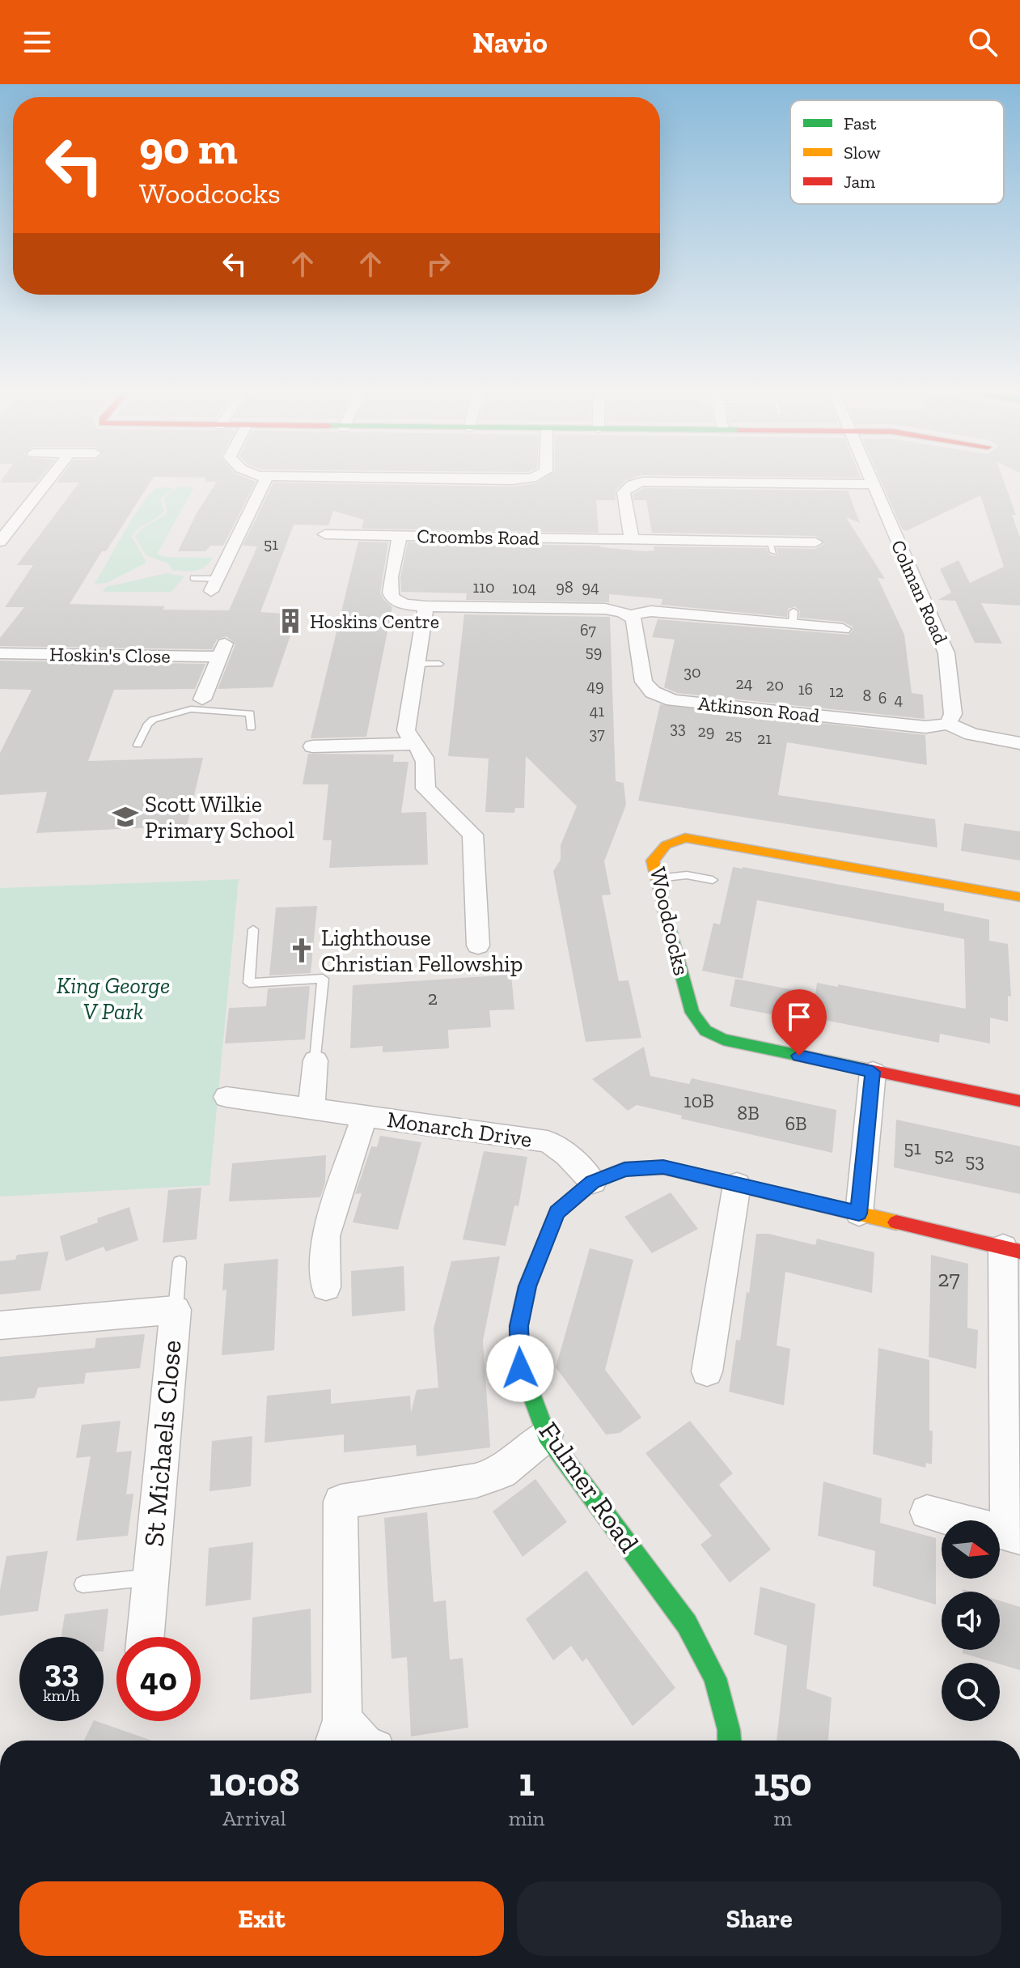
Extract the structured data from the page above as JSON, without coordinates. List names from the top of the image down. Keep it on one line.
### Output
{"streets":{"street":["Croombs Road","Colman Road","Hoskin's Close","Atkinson Road","Woodcocks","Monarch Drive","St Michaels Close","Fulmer Road"]},"crossings":[["Colman Road","Atkinson Road"],["Monarch Drive","Fulmer Road"]],"parks":["King George V Park"],"places":{"building":["Hoskins Centre"],"school or university":["Scott Wilkie Primary School"],"church":["Lighthouse Christian Fellowship"]},"house_numbers":["51","110","98","94","104","67","59","30","24","20","49","16","12","8","6","4","41","33","29","37","25","21","2","10B","8B","6B","51","52","53","27"],"legend":["Fast","Slow","Jam"],"north":"right","page":{"header":"Navio","turn":["90 m","Woodcocks"],"speed":"33 km/h","limit":"40","eta":["10:08","Arrival","1","min","150","m"],"buttons":["Exit","Share"]}}
